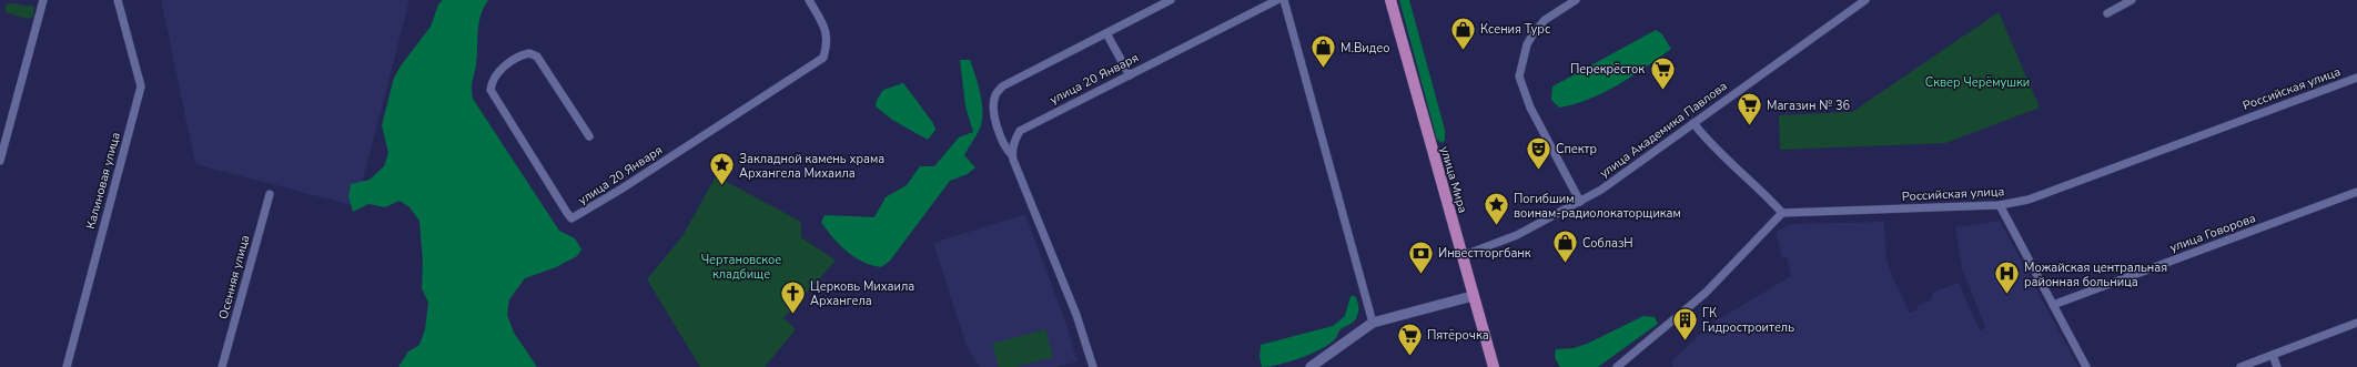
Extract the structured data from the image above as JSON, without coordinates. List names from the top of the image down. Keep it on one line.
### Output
{"streets":{"main road":["улица Мира"],"street":["улица 20 Января","Российская улица","улица Академика Павлова","Калиновая улица","улица Говорова","Осенняя улица"]},"crossings":[["улица Академика Павлова","улица Мира"]],"parks":["Сквер Черёмушки","Чертановское кладбище"],"places":{"shop":["Ксения Турс","М.Видео","СоблазН"],"supermarket":["Перекрёсток","Магазин № 36","Пятёрочка"],"theatre":["Спектр"],"place":["Закладной камень храма Архангела Михаила","Погибшим воинам-радиолокаторщикам"],"bank":["Инвестторгбанк"],"hospital":["Можайская центральная районная больница"],"church":["Церковь Михаила Архангела"],"building":["ГК Гидростроитель"]}}
